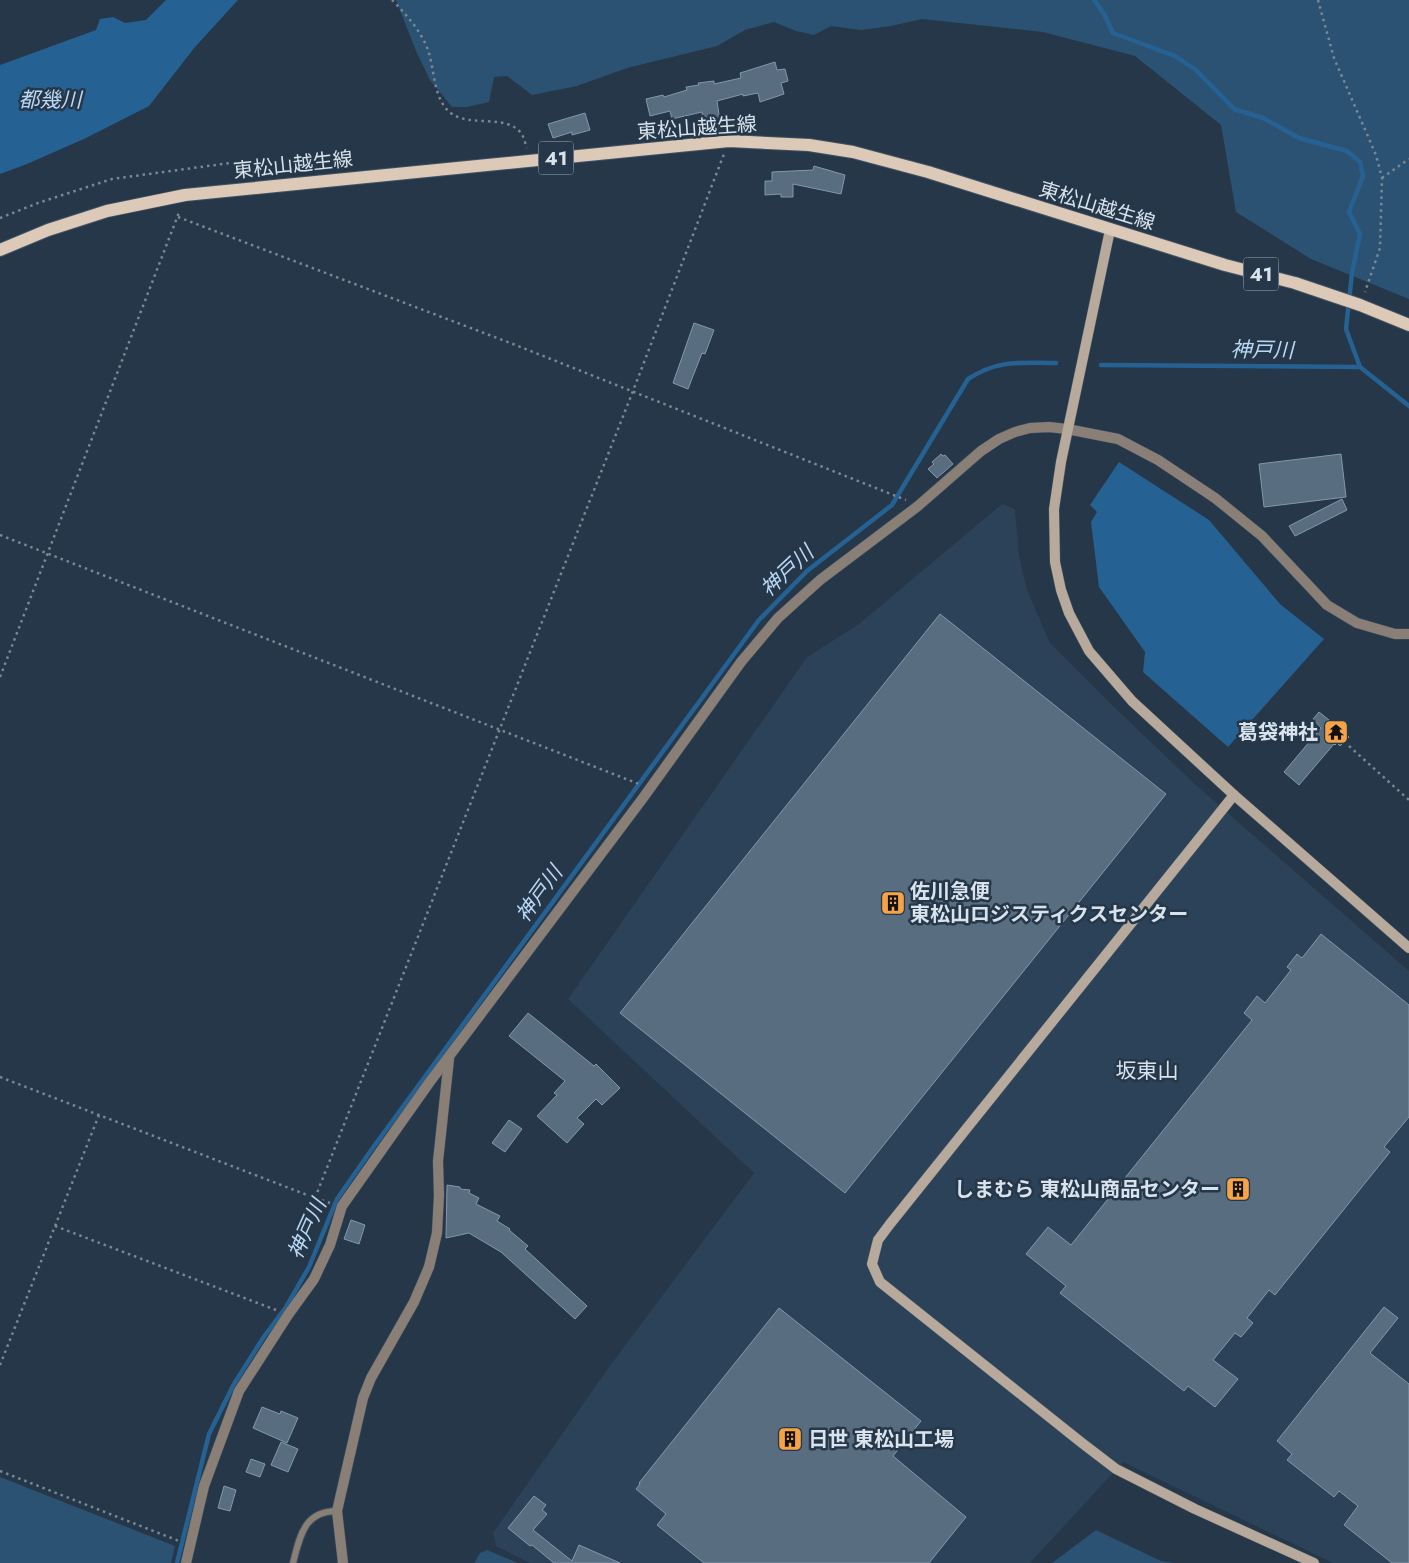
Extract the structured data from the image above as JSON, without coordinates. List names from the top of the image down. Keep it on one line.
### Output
{"streets":{"main road":["東松山越生線","41"]},"districts":["坂東山"],"water":["都幾川","神戸川"],"places":{"temple":["葛袋神社"],"building":["佐川急便 東松山ロジスティクスセンター","しまむら 東松山商品センター","日世 東松山工場"]}}
